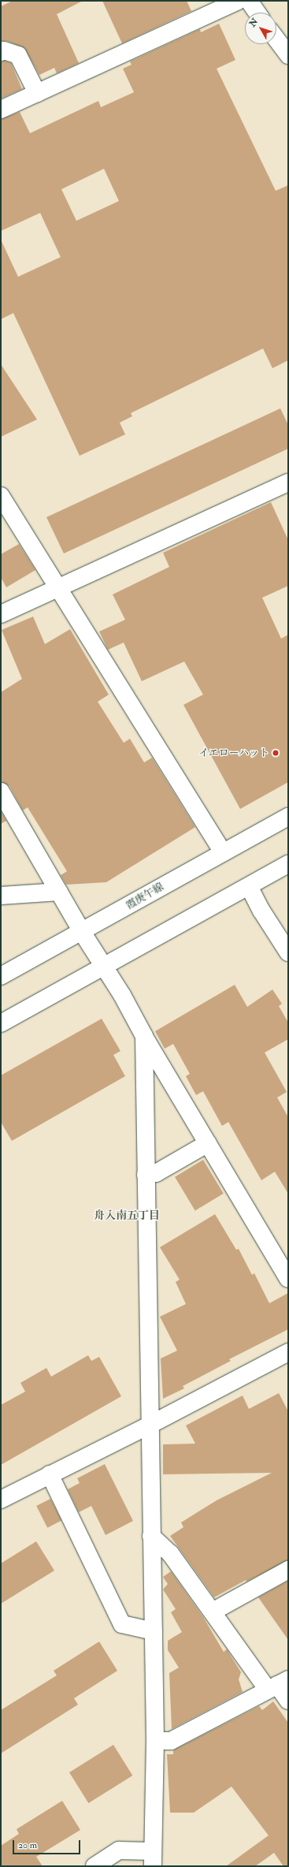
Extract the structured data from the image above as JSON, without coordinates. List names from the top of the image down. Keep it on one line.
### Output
{"streets":{"street":["霞庚午線"]},"districts":["舟入南五丁目"],"places":["イエローハット"],"scale_bar":"20 m","north":"top left"}
